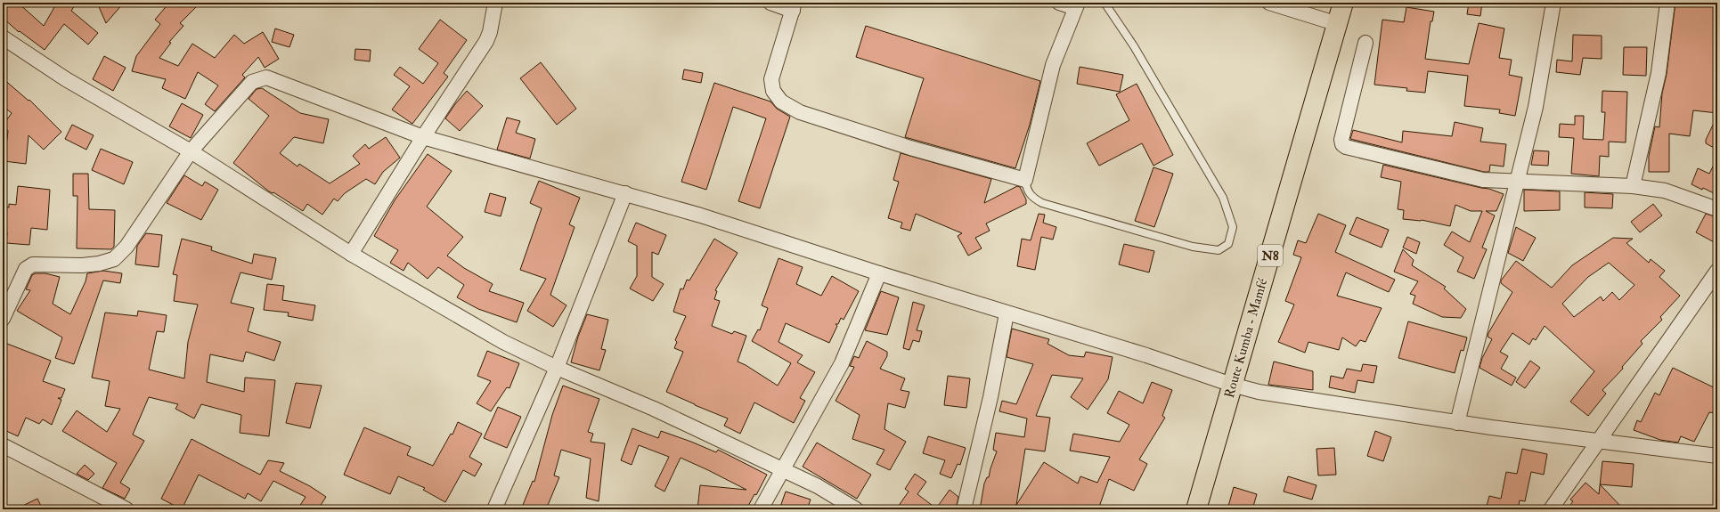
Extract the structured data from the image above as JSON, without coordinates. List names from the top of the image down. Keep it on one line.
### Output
{"streets":{"highway":["N8","Route Kumba - Mamfé"]}}
